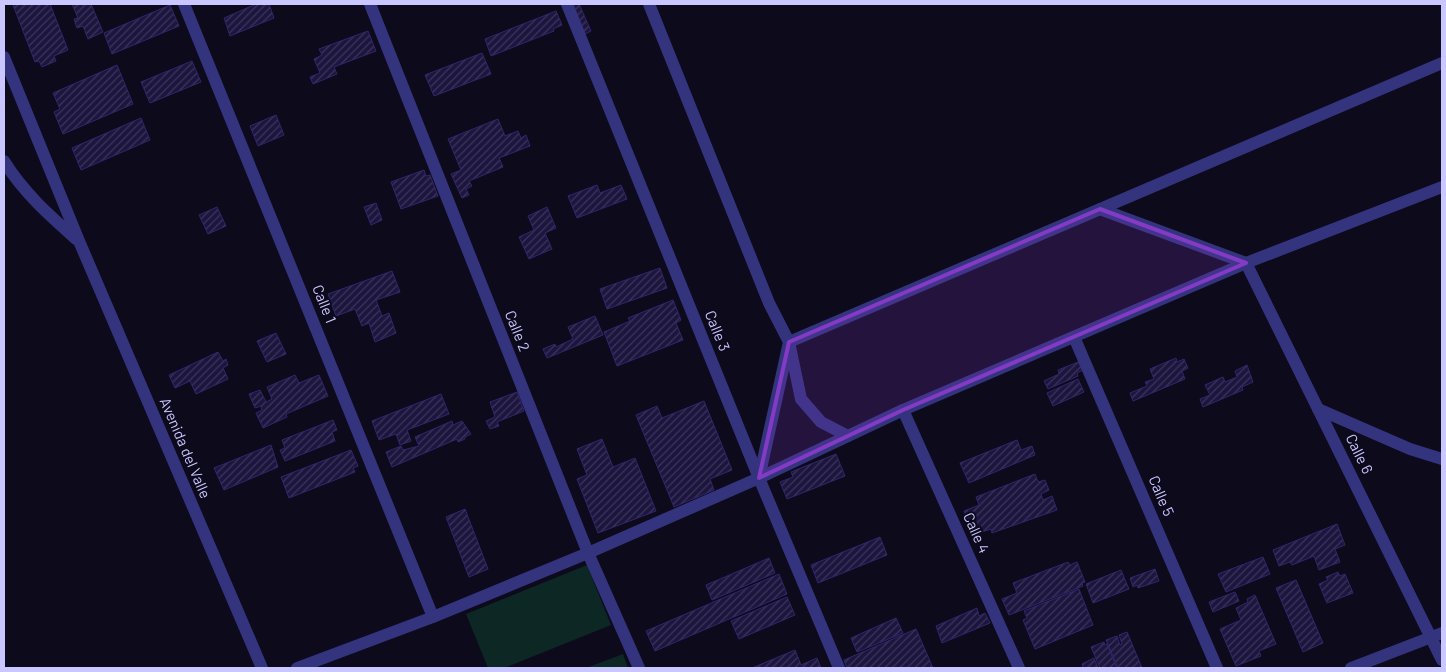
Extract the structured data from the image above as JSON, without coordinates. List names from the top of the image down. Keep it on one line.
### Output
{"streets":{"street":["Calle 1","Calle 2","Calle 3","Avenida del Valle","Calle 6","Calle 5","Calle 4"]}}
